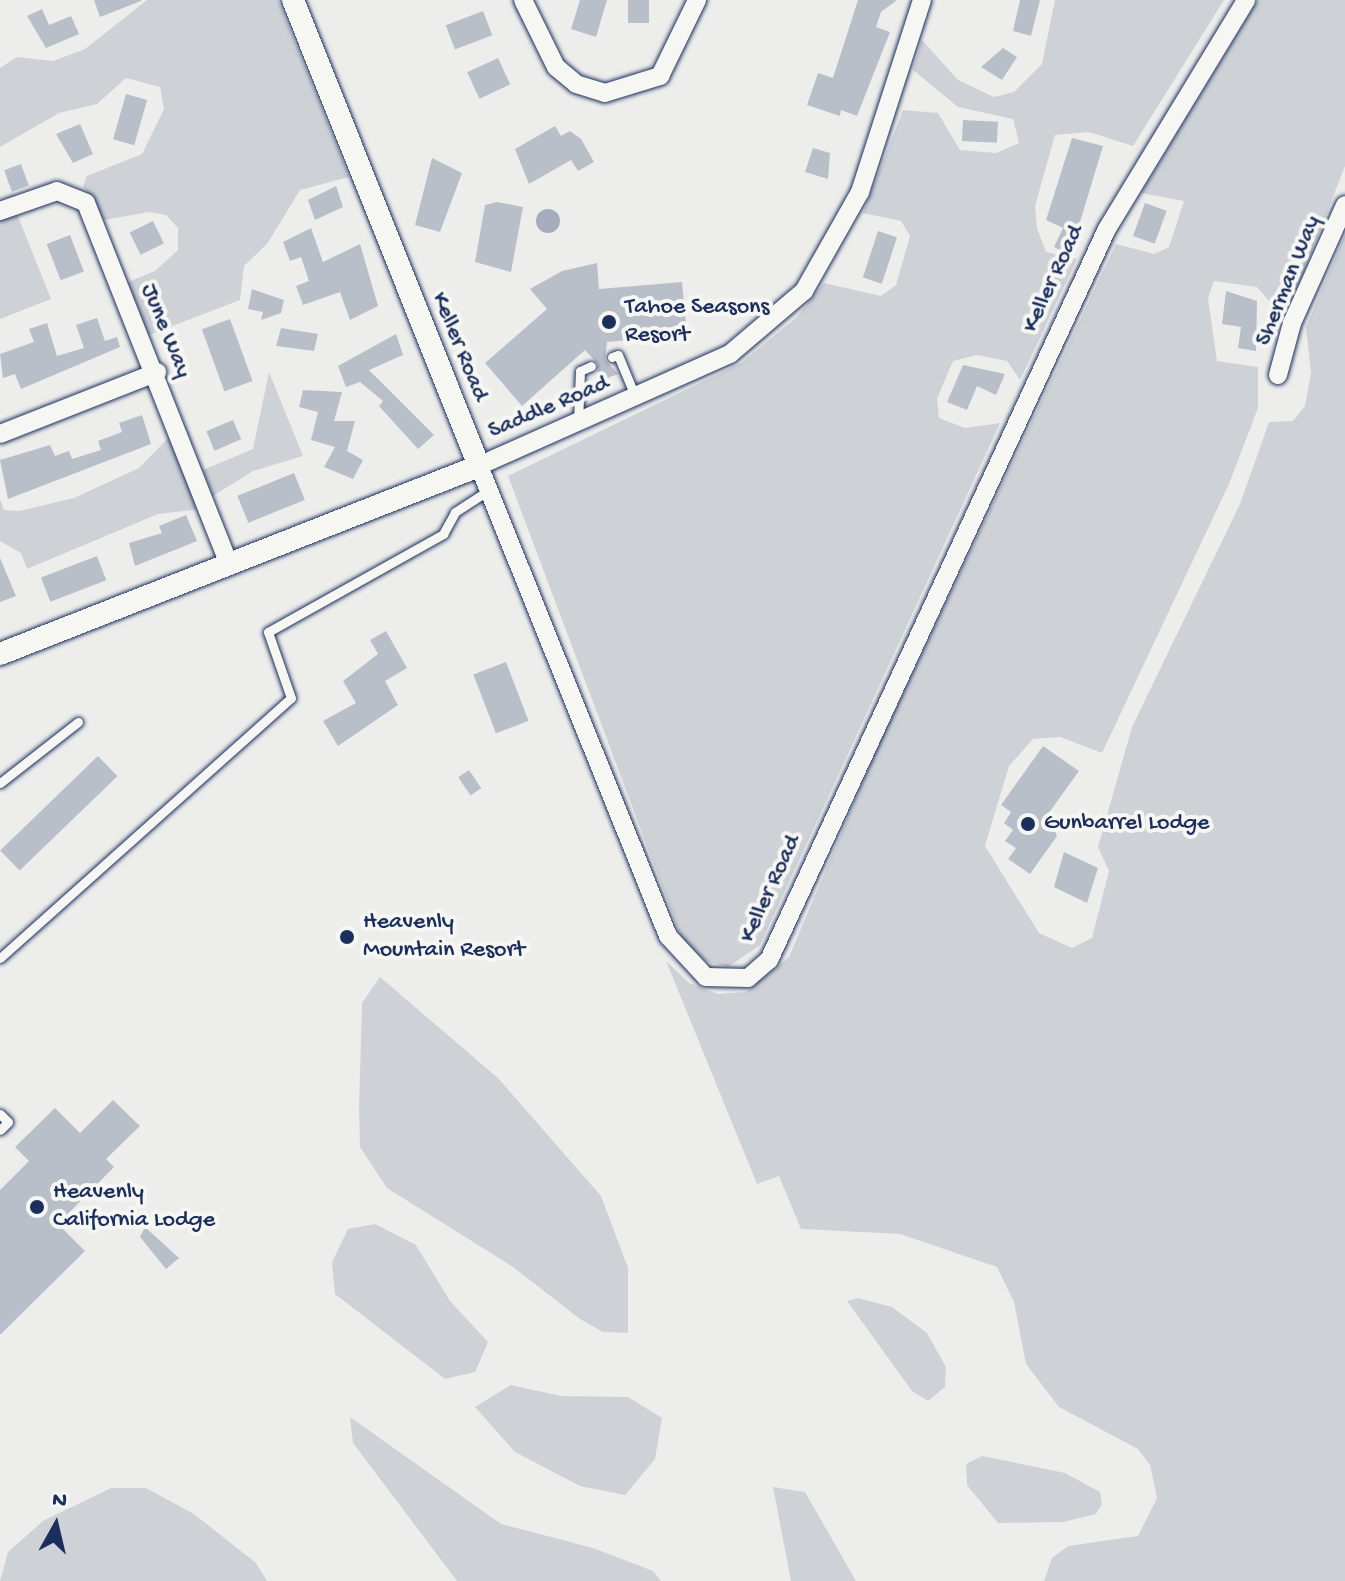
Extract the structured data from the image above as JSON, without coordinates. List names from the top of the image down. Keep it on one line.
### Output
{"streets":{"street":["Keller Road","Sherman Way","June Way","Saddle Road"]},"crossings":[["Keller Road","Saddle Road"],["June Way","Saddle Road"]],"places":["Tahoe Seasons Resort","Gunbarrel Lodge","Heavenly Mountain Resort","Heavenly California Lodge"],"north":"top"}
